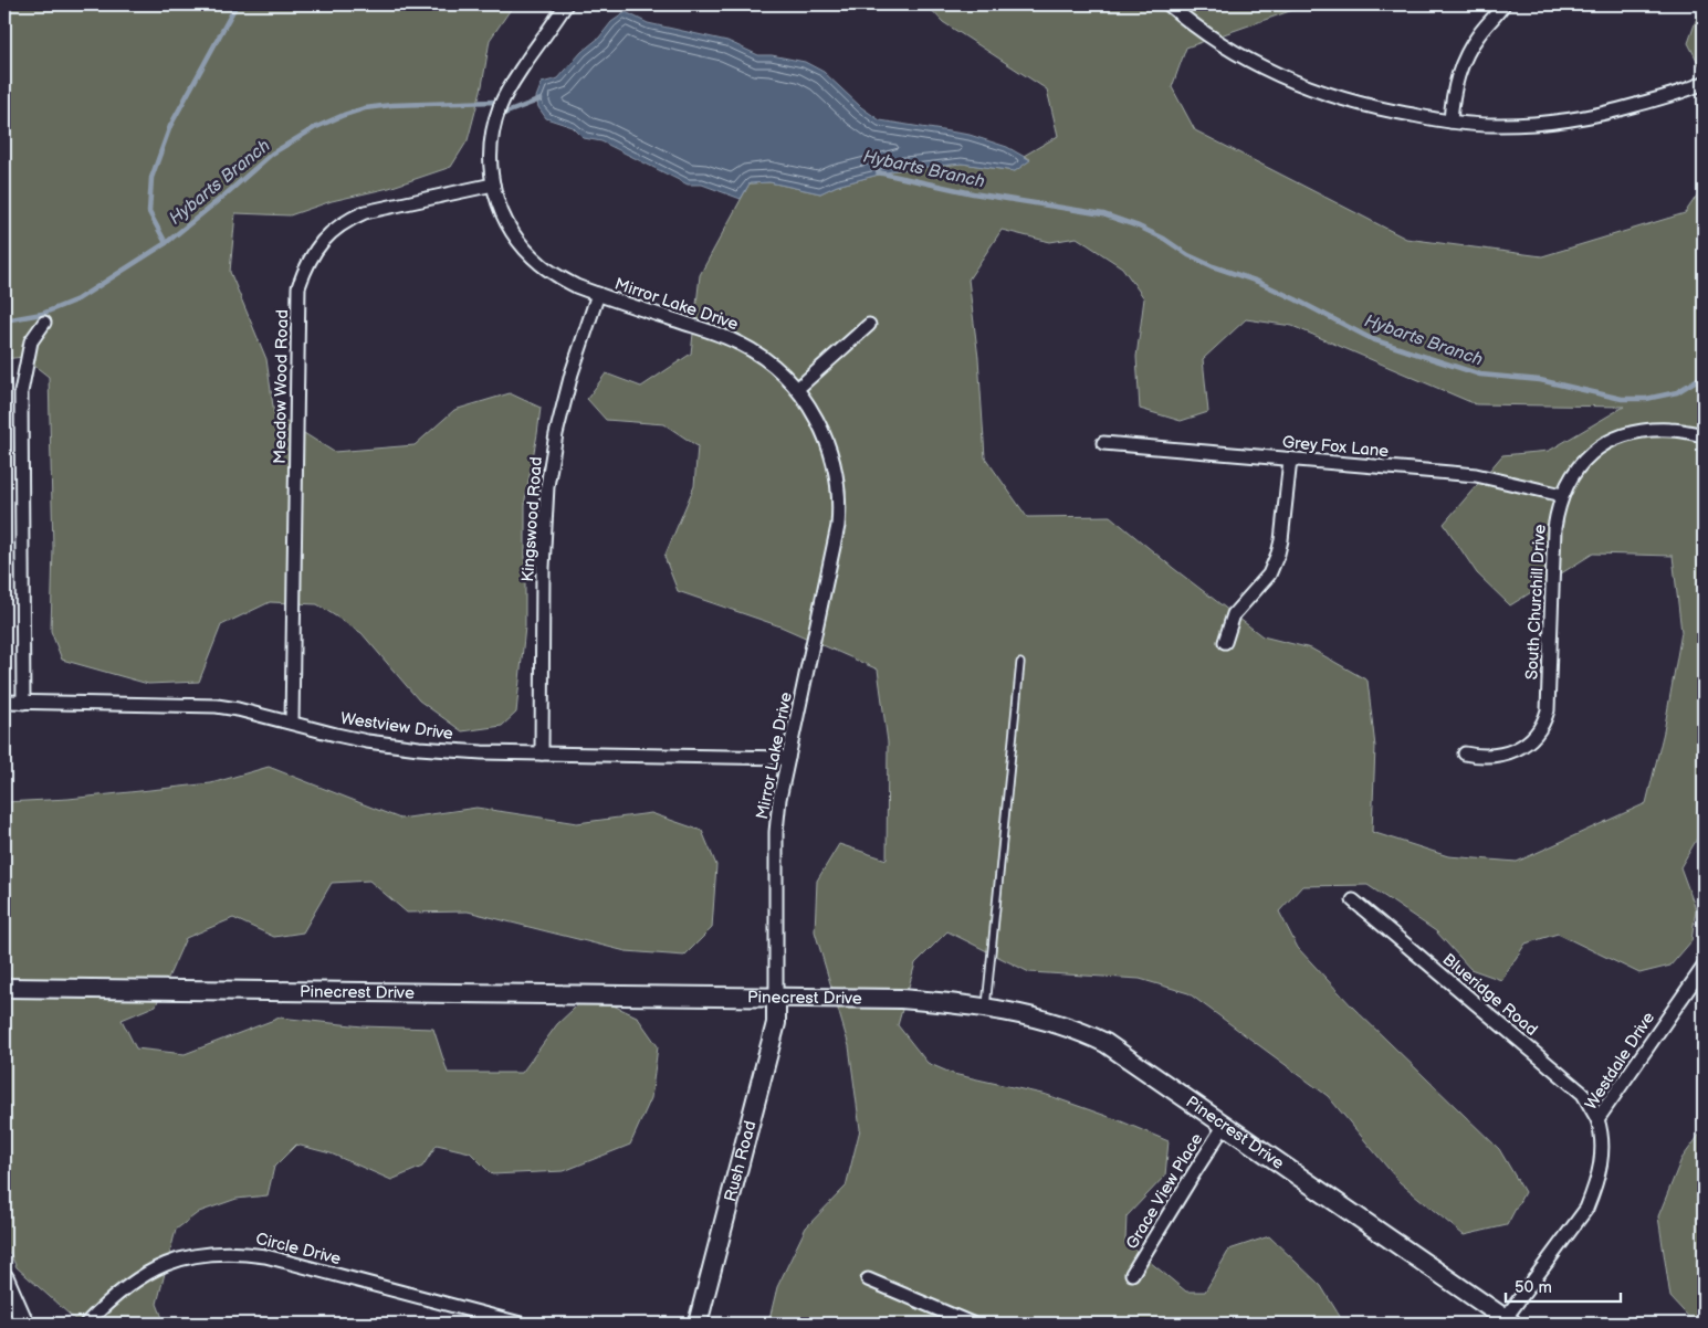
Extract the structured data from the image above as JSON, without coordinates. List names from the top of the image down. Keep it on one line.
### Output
{"streets":{"street":["Mirror Lake Drive","Meadow Wood Road","Grey Fox Lane","Kingswood Road","South Churchill Drive","Westview Drive","Pinecrest Drive","Blueridge Road","Westdale Drive","Rush Road","Grace View Place","Circle Drive"]},"crossings":[["Mirror Lake Drive","Meadow Wood Road"],["Mirror Lake Drive","Kingswood Road"],["Mirror Lake Drive","Westview Drive"],["Mirror Lake Drive","Pinecrest Drive"],["Mirror Lake Drive","Rush Road"],["Meadow Wood Road","Westview Drive"],["Grey Fox Lane","South Churchill Drive"],["Kingswood Road","Westview Drive"],["Pinecrest Drive","Westdale Drive"],["Pinecrest Drive","Rush Road"],["Pinecrest Drive","Grace View Place"],["Blueridge Road","Westdale Drive"]],"water":["Hybarts Branch"],"scale_bar":"50 m"}
